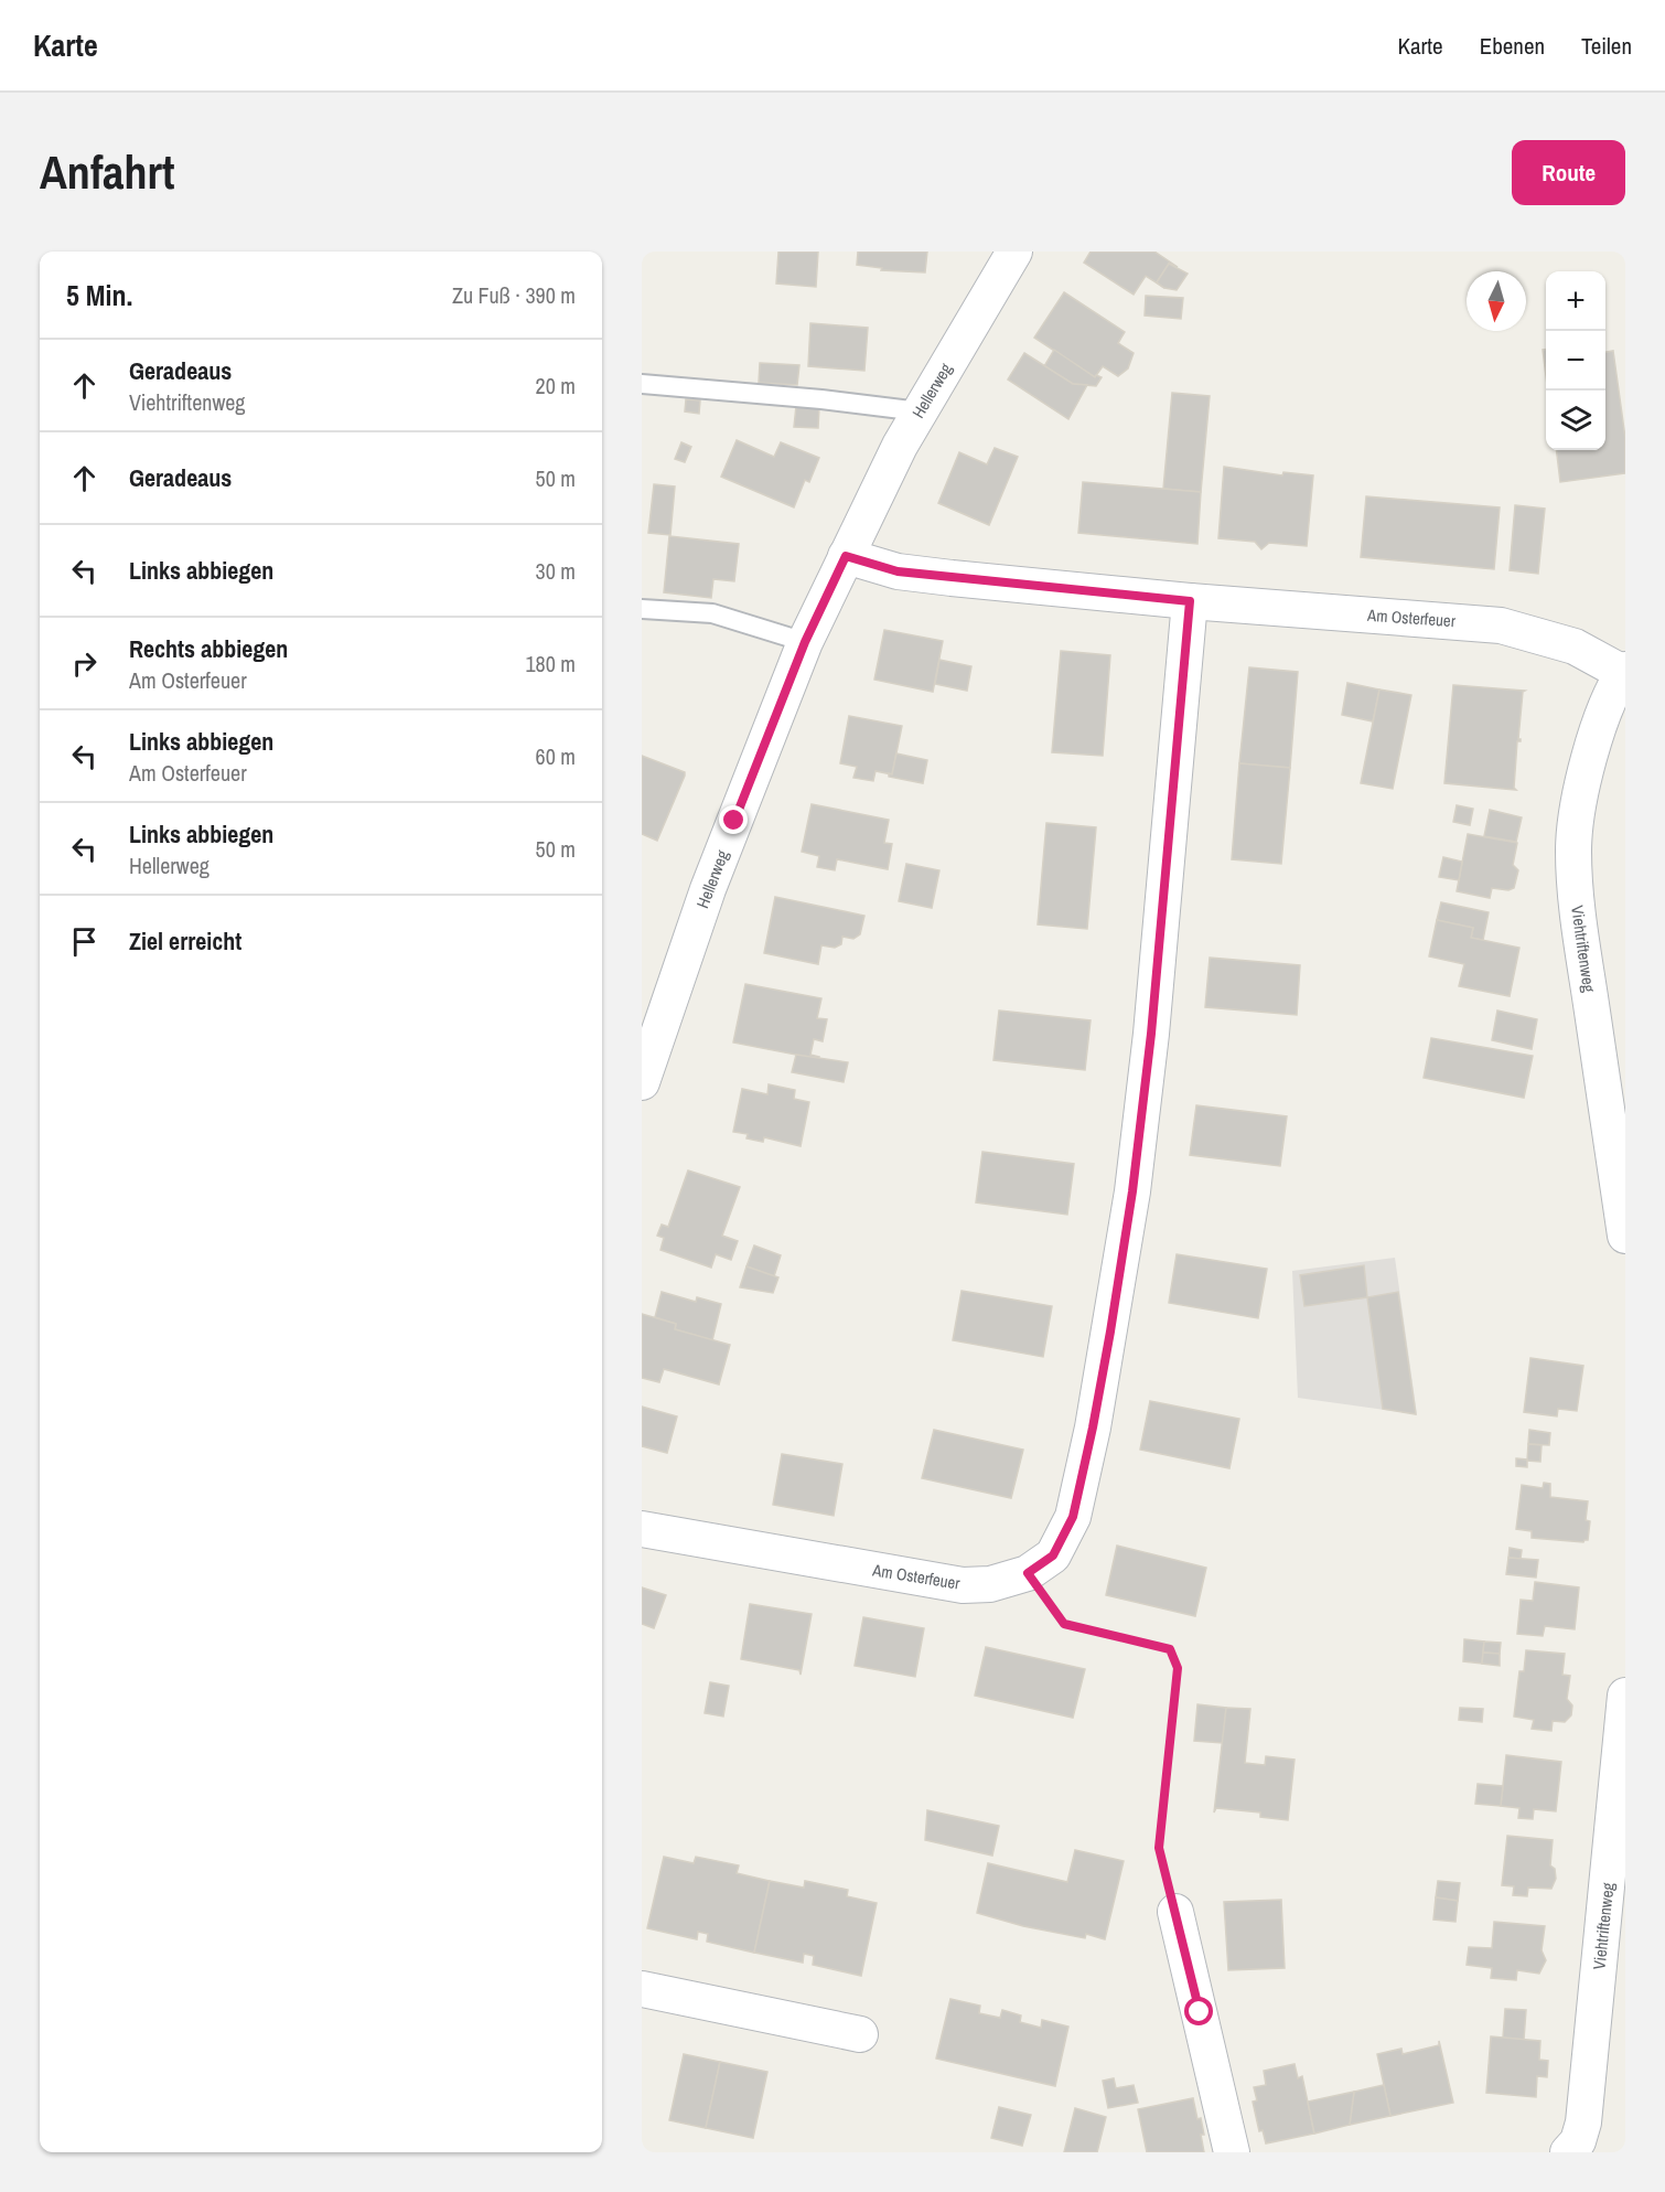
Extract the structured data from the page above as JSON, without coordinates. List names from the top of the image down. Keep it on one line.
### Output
{"streets":{"street":["Hellerweg","Am Osterfeuer","Viehtriftenweg"]},"crossings":[["Hellerweg","Am Osterfeuer"],["Am Osterfeuer","Viehtriftenweg"]],"north":"bottom","page":{"header":"Karte","nav":["Karte","Ebenen","Teilen"],"buttons":"Route","title":"Anfahrt","heading":["5 Min.","Zu Fuß · 390 m"],"map_buttons":["+","−"],"list":[["Geradeaus","Viehtriftenweg","20 m"],["Geradeaus","50 m"],["Links abbiegen","30 m"],["Rechts abbiegen","Am Osterfeuer","180 m"],["Links abbiegen","Am Osterfeuer","60 m"],["Links abbiegen","Hellerweg","50 m"],"Ziel erreicht"]}}
